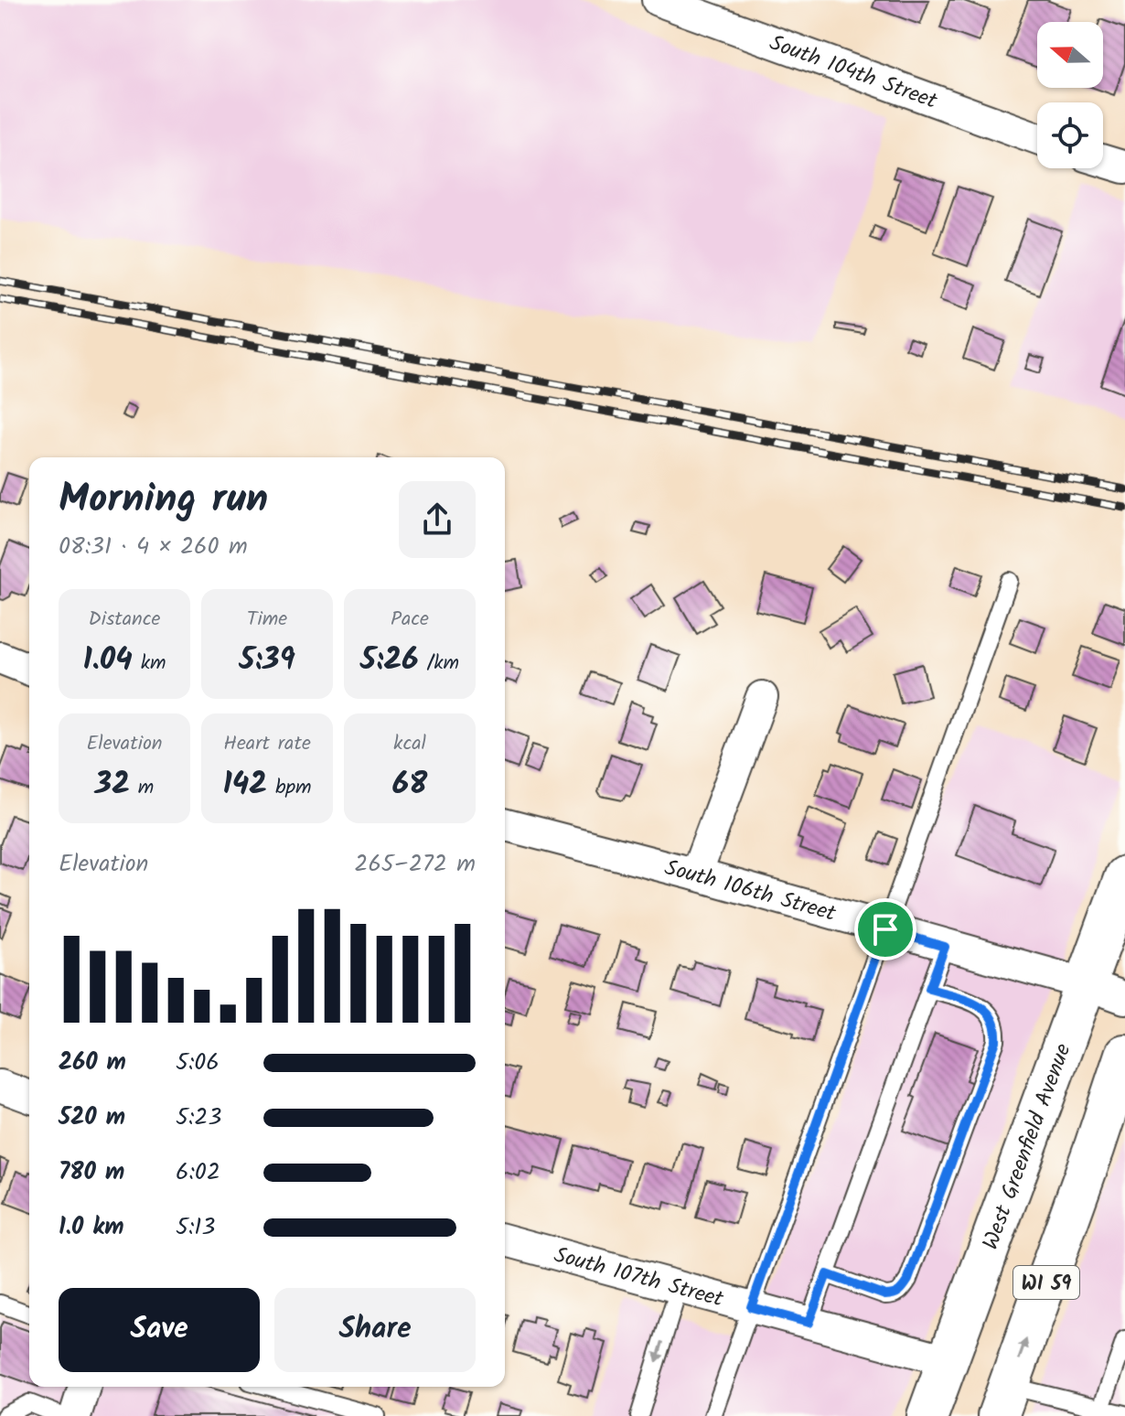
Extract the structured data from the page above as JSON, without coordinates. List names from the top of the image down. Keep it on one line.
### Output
{"streets":{"main road":["West Greenfield Avenue","WI 59"],"street":["South 104th Street","South 106th Street","South 107th Street"]},"crossings":[["South 106th Street","West Greenfield Avenue"],["West Greenfield Avenue","South 107th Street"]],"north":"left","page":{"heading":["Morning run","08:31 · 4 × 260 m"],"stats":[["Distance","1.04 km"],["Time","5:39"],["Pace","5:26 /km"],["Elevation","32 m"],["Heart rate","142 bpm"],["kcal","68"]],"chart":["Elevation","265–272 m"],"list":[{"name":"260 m","note":"5:06"},{"name":"520 m","note":"5:23"},{"name":"780 m","note":"6:02"},{"name":"1.0 km","note":"5:13"}],"buttons":["Save","Share"]}}
